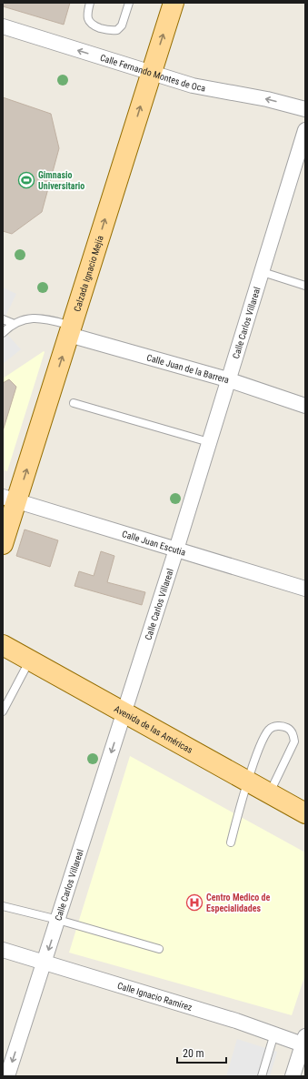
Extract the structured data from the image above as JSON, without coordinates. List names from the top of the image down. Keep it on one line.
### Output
{"streets":{"main road":["Calzada Ignacio Mejía","Avenida de las Américas"],"street":["Calle Fernando Montes de Oca","Calle Carlos Villareal","Calle Juan de la Barrera","Calle Juan Escutia","Calle Ignacio Ramírez"]},"crossings":[["Calle Fernando Montes de Oca","Calzada Ignacio Mejía"],["Calzada Ignacio Mejía","Calle Juan de la Barrera"],["Calzada Ignacio Mejía","Calle Juan Escutia"],["Calle Carlos Villareal","Calle Juan de la Barrera"],["Calle Carlos Villareal","Calle Juan Escutia"],["Calle Carlos Villareal","Avenida de las Américas"],["Calle Carlos Villareal","Calle Ignacio Ramírez"]],"one_way":["Calle Fernando Montes de Oca","Calzada Ignacio Mejía","Calle Carlos Villareal"],"places":{"sports":["Gimnasio Universitario"],"hospital":["Centro Medico de Especialidades"]},"scale_bar":"20 m"}
